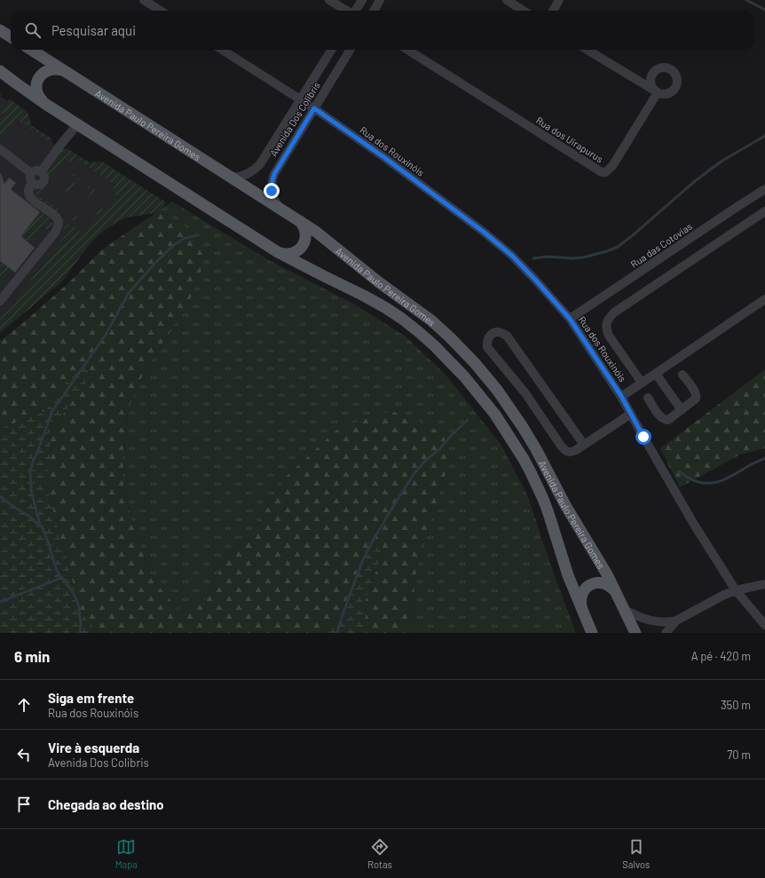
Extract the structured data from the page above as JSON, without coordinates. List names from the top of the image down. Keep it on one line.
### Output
{"streets":{"main road":["Avenida Paulo Pereira Gomes"],"street":["Avenida Dos Colibris","Rua dos Uirapurus","Rua dos Rouxinóis","Rua das Cotovias"]},"crossings":[["Avenida Dos Colibris","Avenida Paulo Pereira Gomes"],["Avenida Dos Colibris","Rua dos Rouxinóis"],["Rua dos Rouxinóis","Rua das Cotovias"]],"page":{"search":"Pesquisar aqui","heading":["6 min","A pé · 420 m"],"list":[["Siga em frente","Rua dos Rouxinóis","350 m"],["Vire à esquerda","Avenida Dos Colibris","70 m"],"Chegada ao destino"],"nav":["Mapa","Rotas","Salvos"]}}
